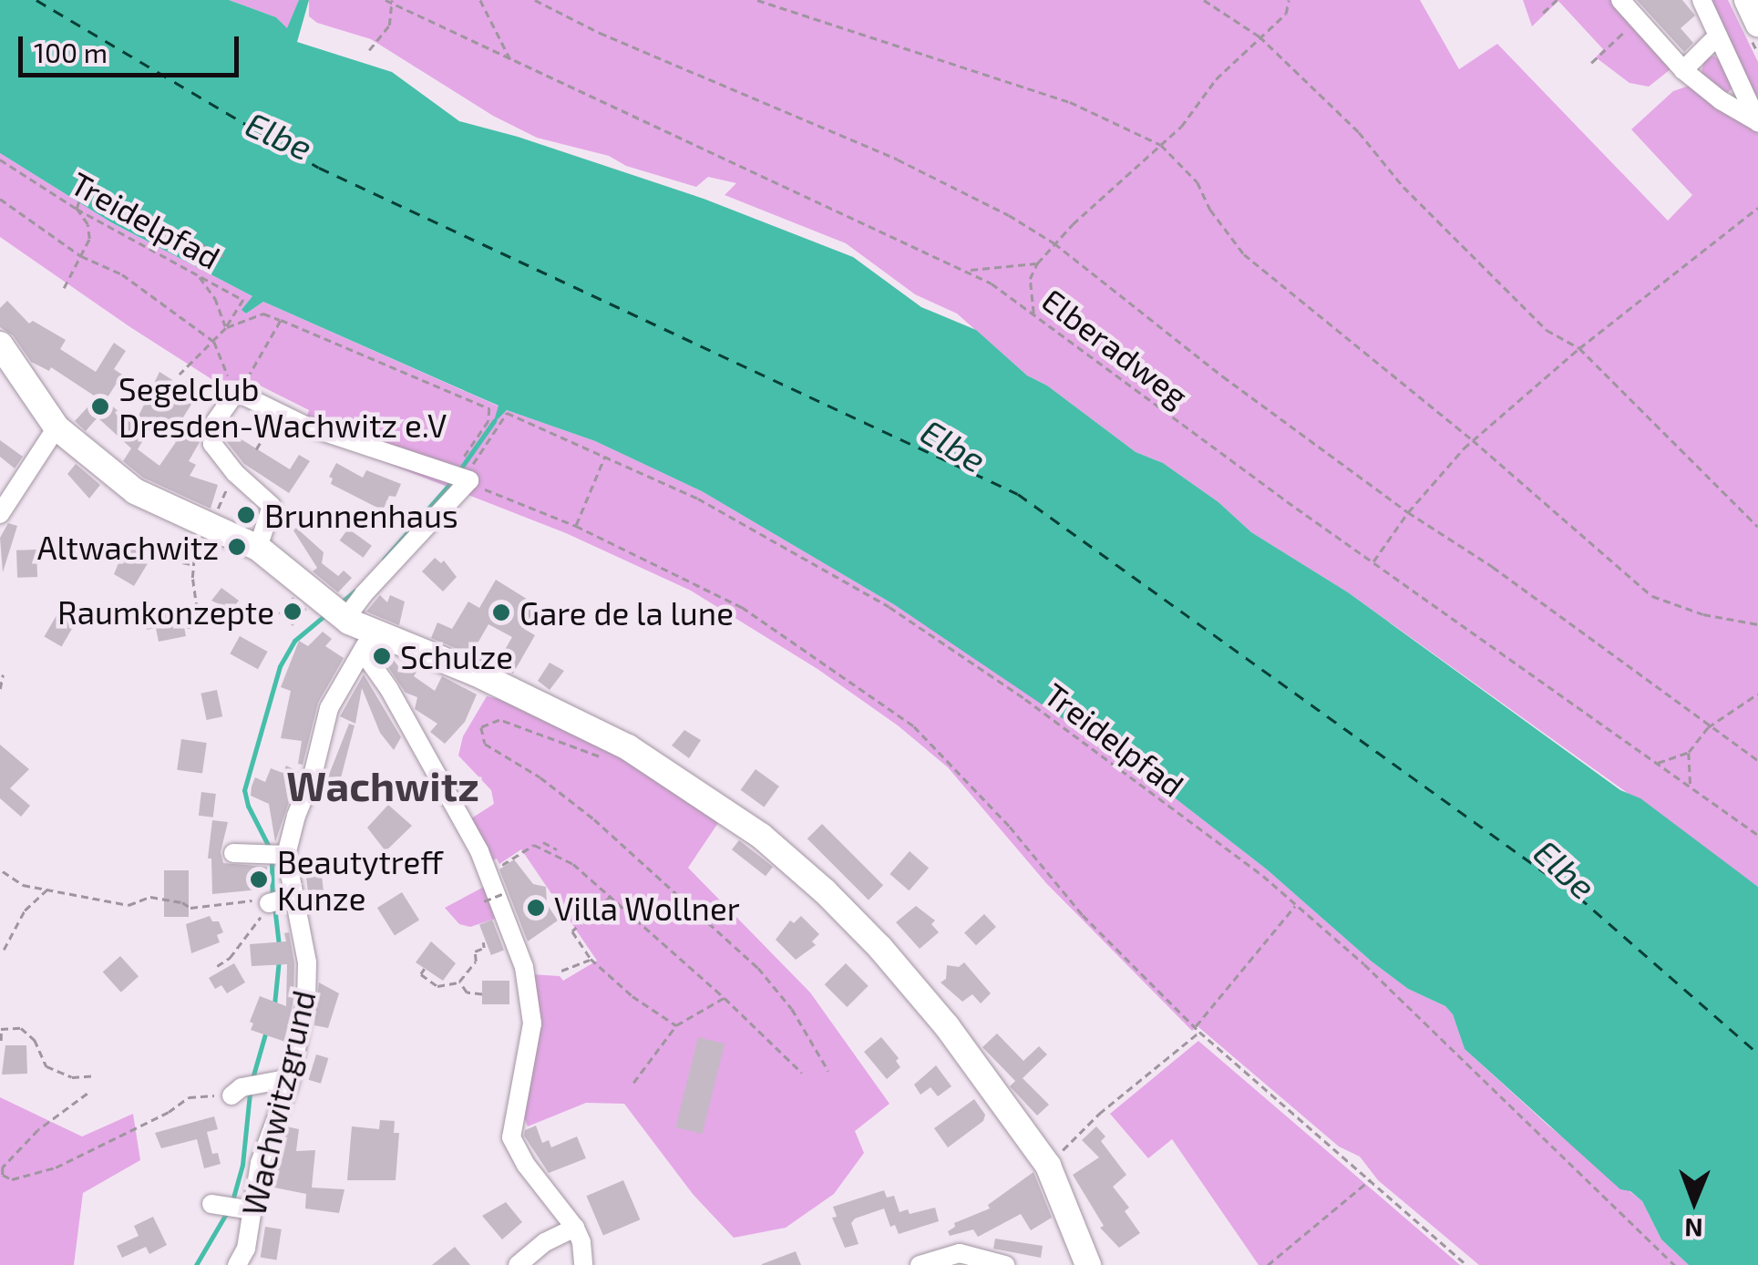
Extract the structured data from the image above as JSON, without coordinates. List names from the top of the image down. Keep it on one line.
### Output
{"streets":{"street":["Wachwitzgrund"],"path":["Treidelpfad","Elberadweg"]},"districts":["Wachwitz"],"water":["Elbe"],"places":["Segelclub Dresden-Wachwitz e.V","Brunnenhaus","Altwachwitz","Raumkonzepte","Gare de la lune","Schulze","Beautytreff Kunze","Villa Wollner"],"scale_bar":"100 m","north":"bottom"}
